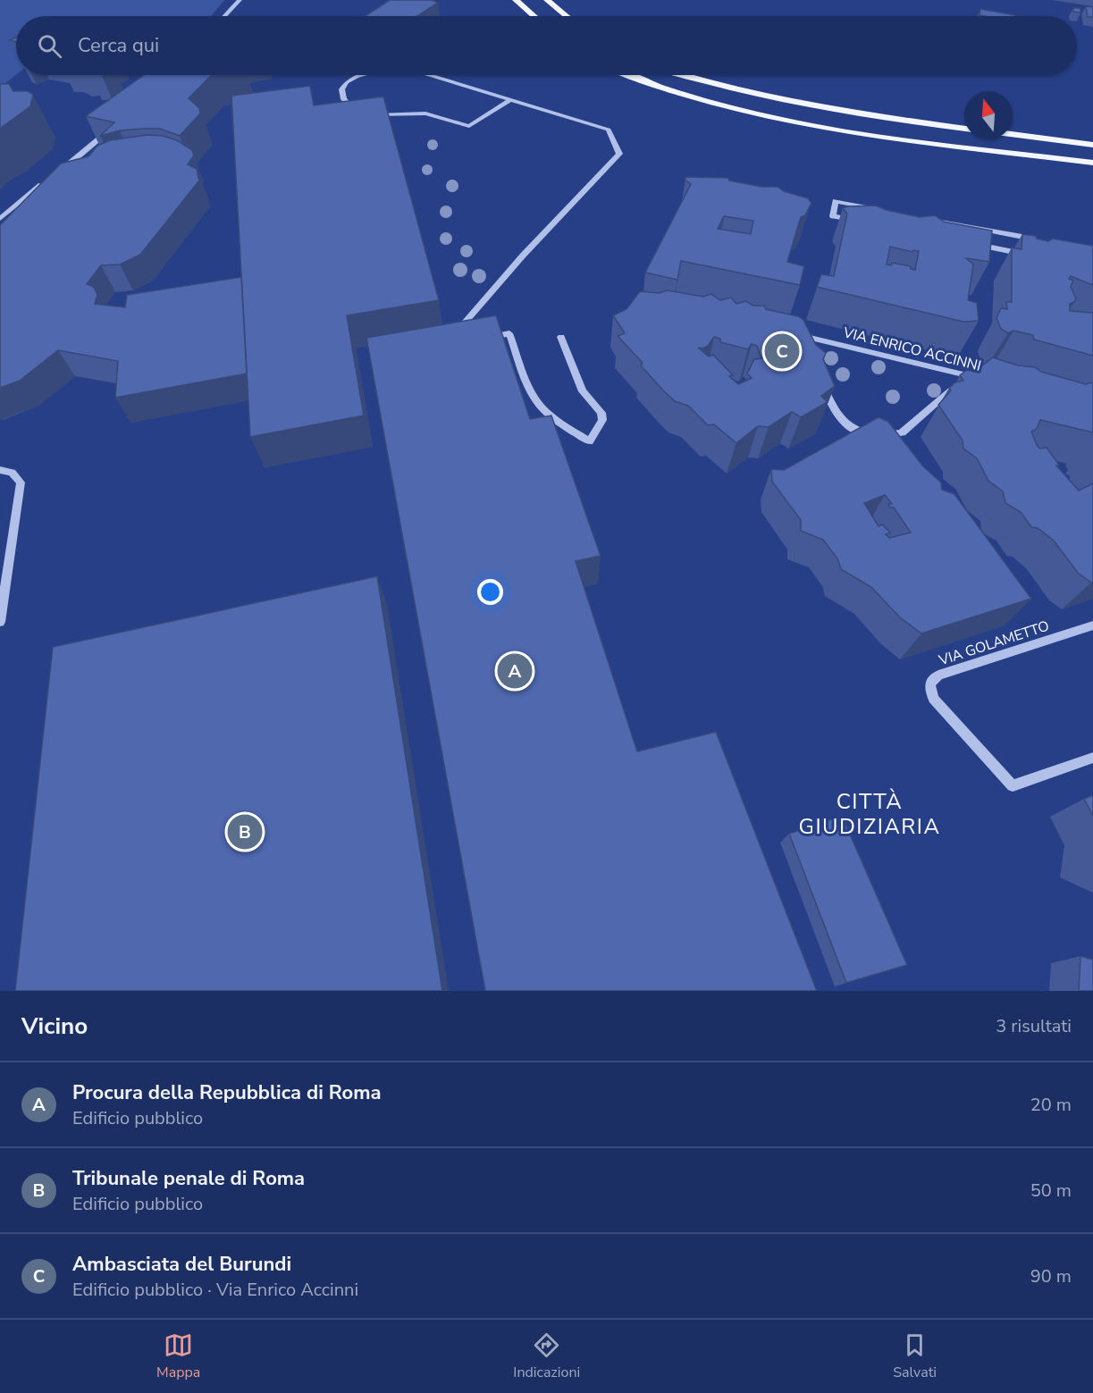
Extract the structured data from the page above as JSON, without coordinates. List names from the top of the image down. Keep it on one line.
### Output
{"streets":{"street":["VIA ENRICO ACCINNI","VIA GOLAMETTO"]},"districts":["CITTÀ GIUDIZIARIA"],"north":"top","page":{"search":"Cerca qui","pins":["C","A","B"],"heading":["Vicino","3 risultati"],"list":[{"mark":"A","name":"Procura della Repubblica di Roma","note":"Edificio pubblico","value":"20 m"},{"mark":"B","name":"Tribunale penale di Roma","note":"Edificio pubblico","value":"50 m"},{"mark":"C","name":"Ambasciata del Burundi","note":"Edificio pubblico · Via Enrico Accinni","value":"90 m"}],"nav":["Mappa","Indicazioni","Salvati"]}}
